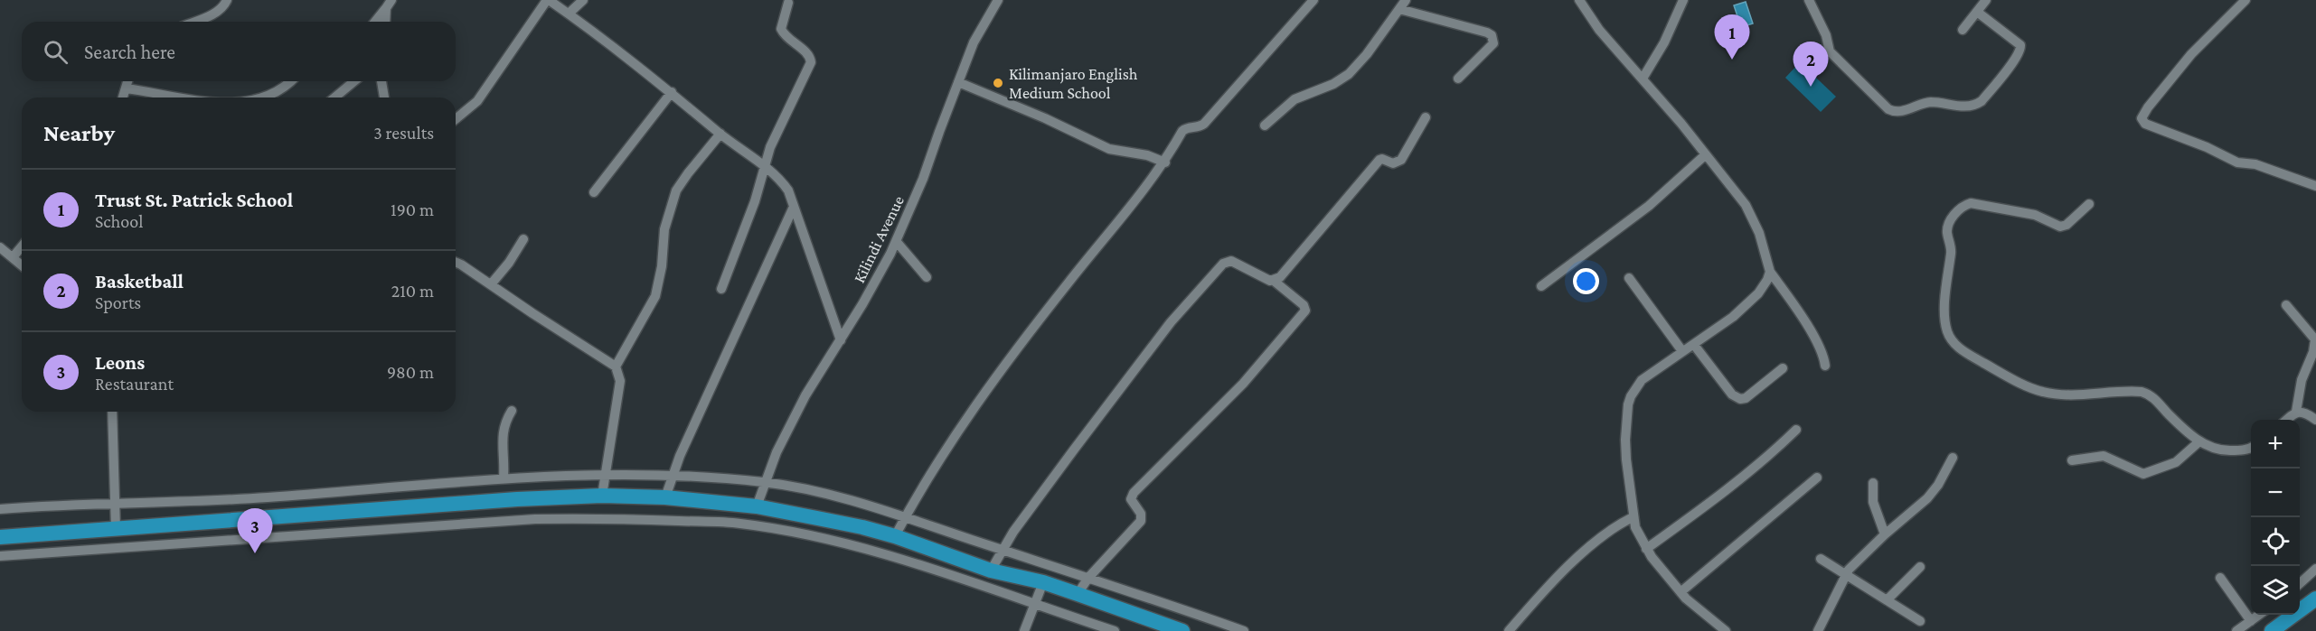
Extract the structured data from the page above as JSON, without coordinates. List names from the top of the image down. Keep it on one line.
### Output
{"streets":{"street":["Kilindi Avenue"]},"places":["Kilimanjaro English Medium School"],"page":{"pins":["1","2","3"],"search":"Search here","heading":["Nearby","3 results"],"list":[{"mark":"1","name":"Trust St. Patrick School","note":"School","value":"190 m"},{"mark":"2","name":"Basketball","note":"Sports","value":"210 m"},{"mark":"3","name":"Leons","note":"Restaurant","value":"980 m"}],"map_buttons":["+","−"]}}
